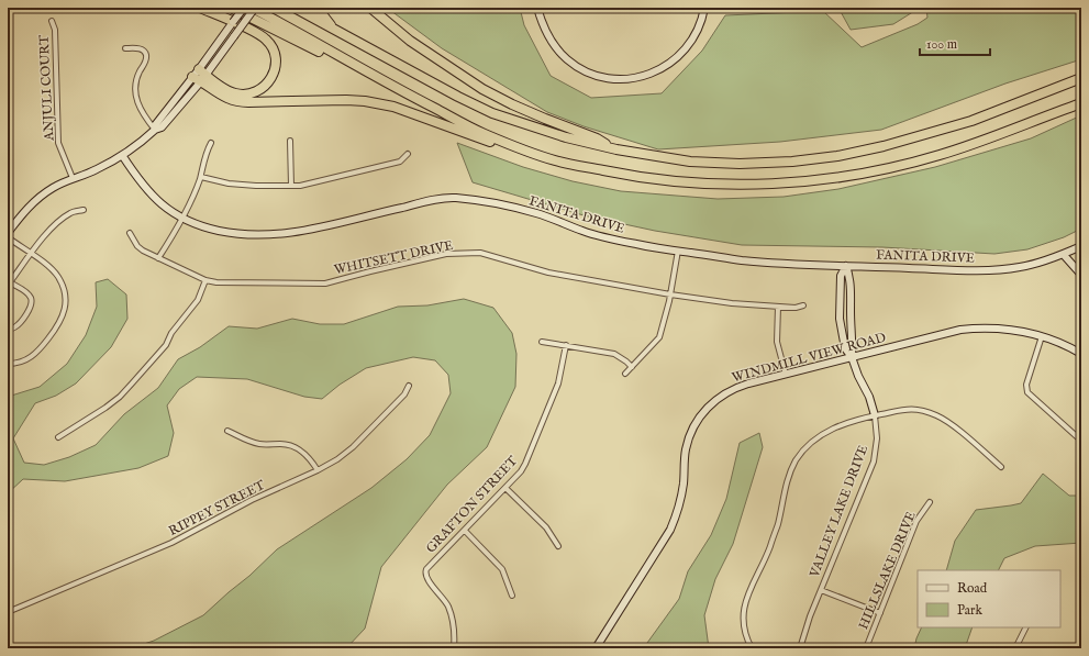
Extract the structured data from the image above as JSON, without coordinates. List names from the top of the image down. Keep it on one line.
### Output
{"streets":{"main road":["FANITA DRIVE","WINDMILL VIEW ROAD","VALLEY LAKE DRIVE"],"street":["ANJULI COURT","WHITSETT DRIVE","GRAFTON STREET","RIPPEY STREET","HILLSLAKE DRIVE"]},"crossings":[["FANITA DRIVE","VALLEY LAKE DRIVE"],["WINDMILL VIEW ROAD","VALLEY LAKE DRIVE"]],"legend":["Road","Park"],"scale_bar":"100 m"}
